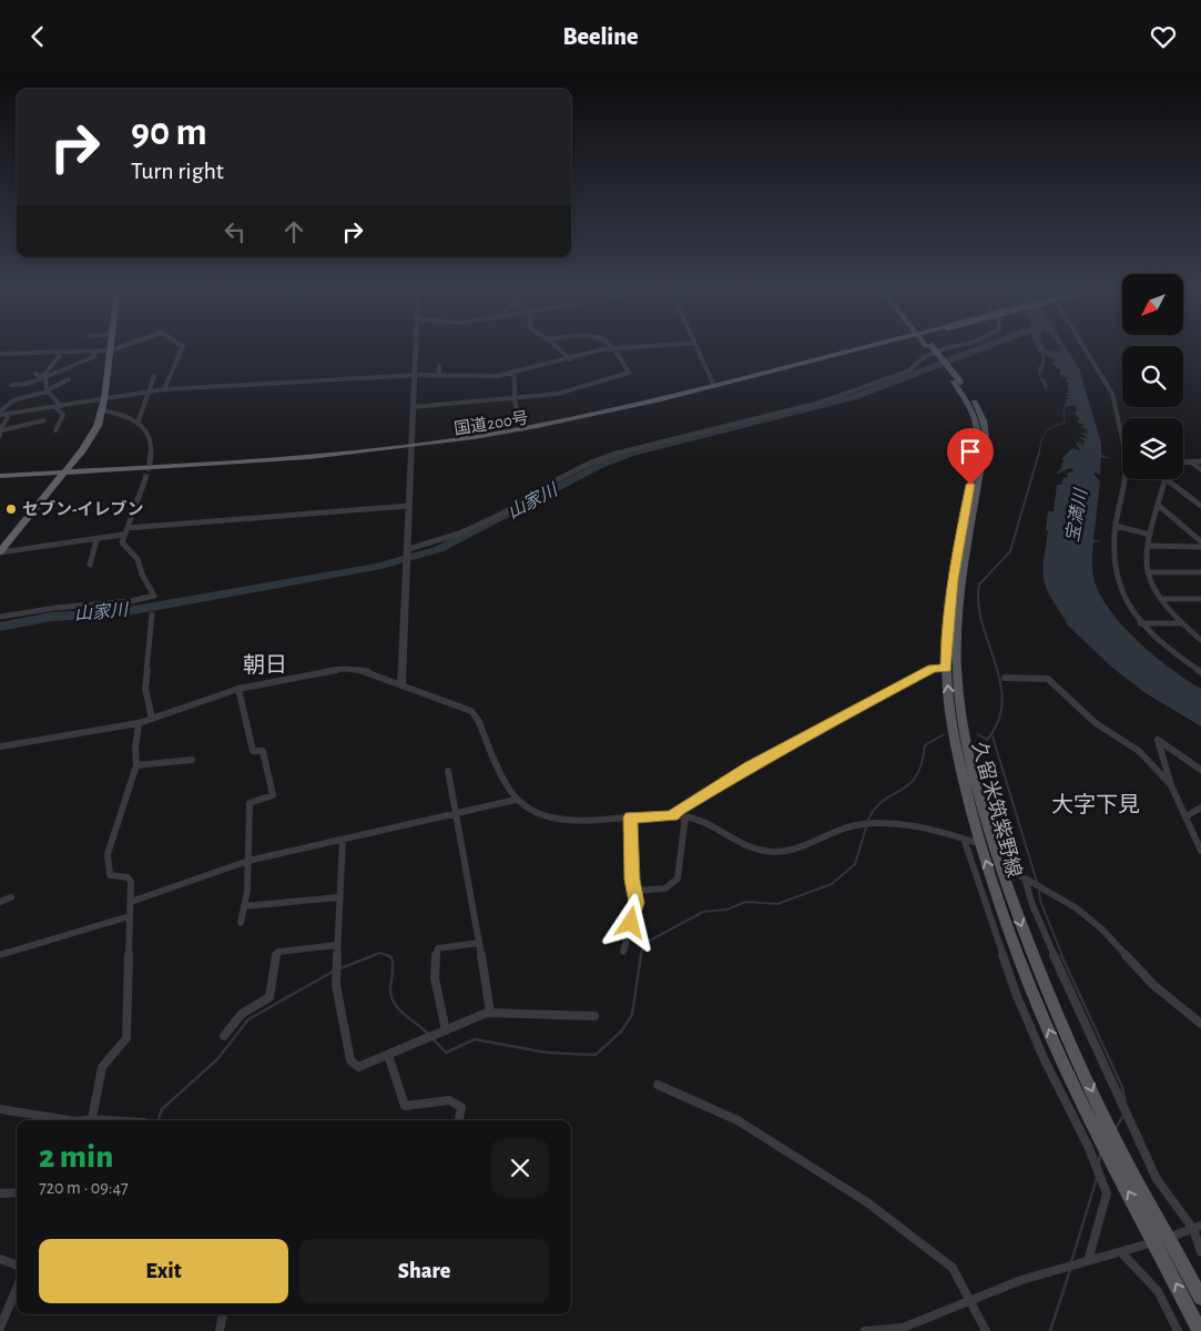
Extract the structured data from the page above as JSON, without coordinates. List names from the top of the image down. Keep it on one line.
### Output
{"streets":{"highway":["国道200号"],"main road":["久留米筑紫野線"]},"districts":["朝日","大字下見"],"water":["山家川","宝満川"],"places":["セブン-イレブン"],"north":"bottom left","page":{"header":"Beeline","turn":["90 m","Turn right"],"heading":["2 min","720 m · 09:47"],"buttons":["Exit","Share"]}}
